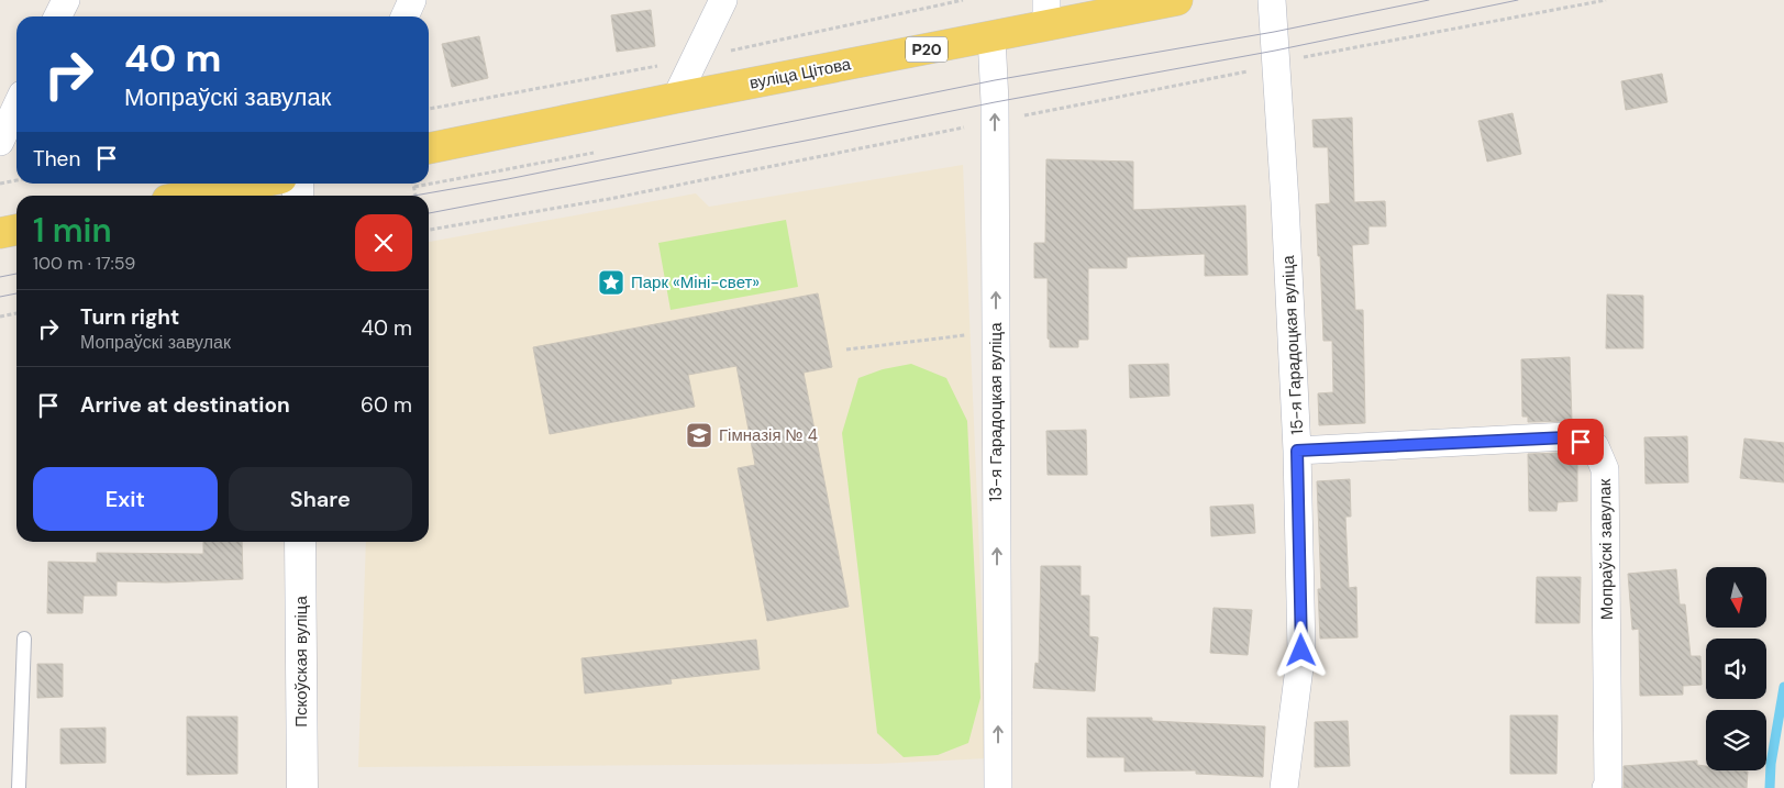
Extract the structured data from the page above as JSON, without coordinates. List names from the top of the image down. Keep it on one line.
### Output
{"streets":{"main road":["Р20","вуліца Цітова"],"street":["15-я Гарадоцкая вуліца","13-я Гарадоцкая вуліца","Мопраўскі завулак","Пскоўская вуліца"]},"crossings":[["вуліца Цітова","13-я Гарадоцкая вуліца"],["15-я Гарадоцкая вуліца","Мопраўскі завулак"]],"one_way":["13-я Гарадоцкая вуліца"],"places":{"place":["Парк «Міні-свет»"],"school or university":["Гімназія № 4"]},"north":"bottom","page":{"turn":["40 m","Мопраўскі завулак"],"then":"Then","heading":["1 min","100 m · 17:59"],"list":[{"name":"Turn right","note":"Мопраўскі завулак","value":"40 m"},{"name":"Arrive at destination","value":"60 m"}],"buttons":["Exit","Share"]}}
